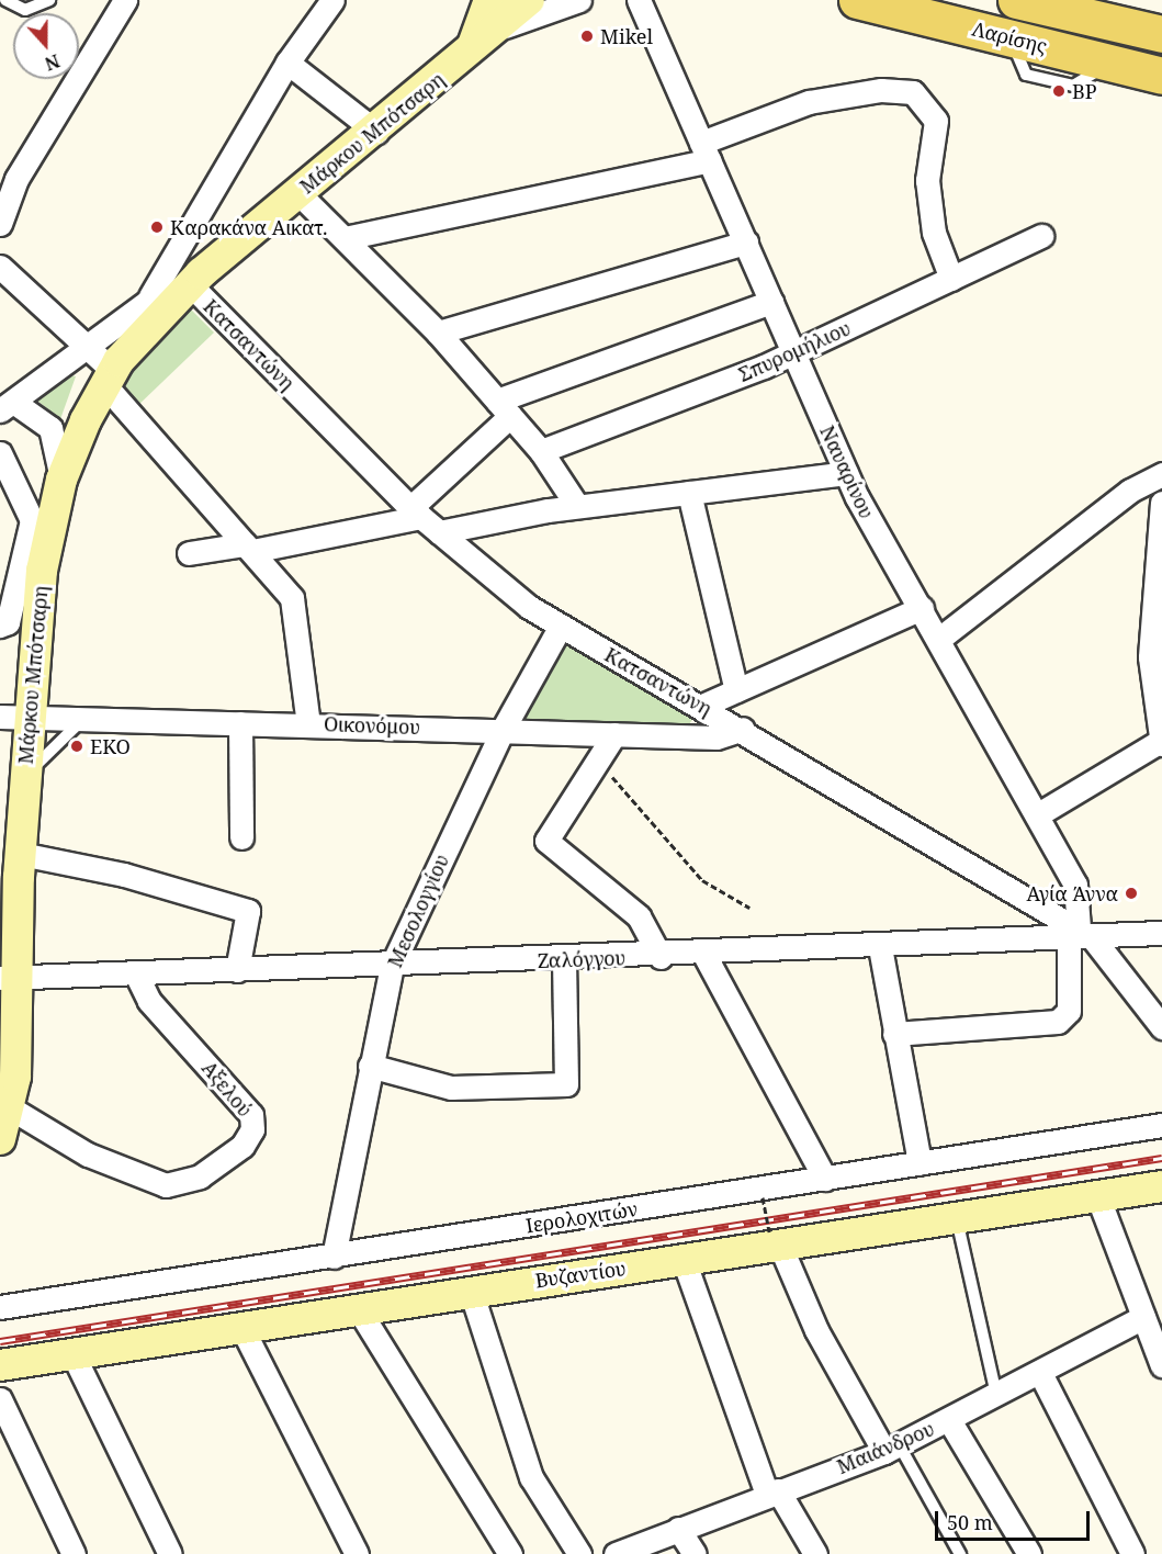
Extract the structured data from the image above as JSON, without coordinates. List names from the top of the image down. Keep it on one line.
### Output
{"streets":{"main road":["Λαρίσης"],"street":["Μάρκου Μπότσαρη","Κατσαντώνη","Σπυρομήλιου","Ναυαρίνου","Οικονόμου","Μεσολογγίου","Ζαλόγγου","Αξελού","Ιερολοχιτών","Βυζαντίου","Μαιάνδρου"]},"crossings":[["Μάρκου Μπότσαρη","Κατσαντώνη"],["Μάρκου Μπότσαρη","Οικονόμου"],["Μάρκου Μπότσαρη","Ζαλόγγου"],["Μάρκου Μπότσαρη","Αξελού"],["Κατσαντώνη","Ναυαρίνου"],["Κατσαντώνη","Οικονόμου"],["Κατσαντώνη","Μεσολογγίου"],["Κατσαντώνη","Ζαλόγγου"],["Σπυρομήλιου","Ναυαρίνου"],["Ναυαρίνου","Ζαλόγγου"],["Οικονόμου","Μεσολογγίου"],["Μεσολογγίου","Ζαλόγγου"],["Μεσολογγίου","Ιερολοχιτών"],["Ζαλόγγου","Αξελού"]],"places":["Mikel","BP","Καρακάνα Αικατ.","EKO","Αγία Άννα"],"scale_bar":"50 m","north":"bottom"}
